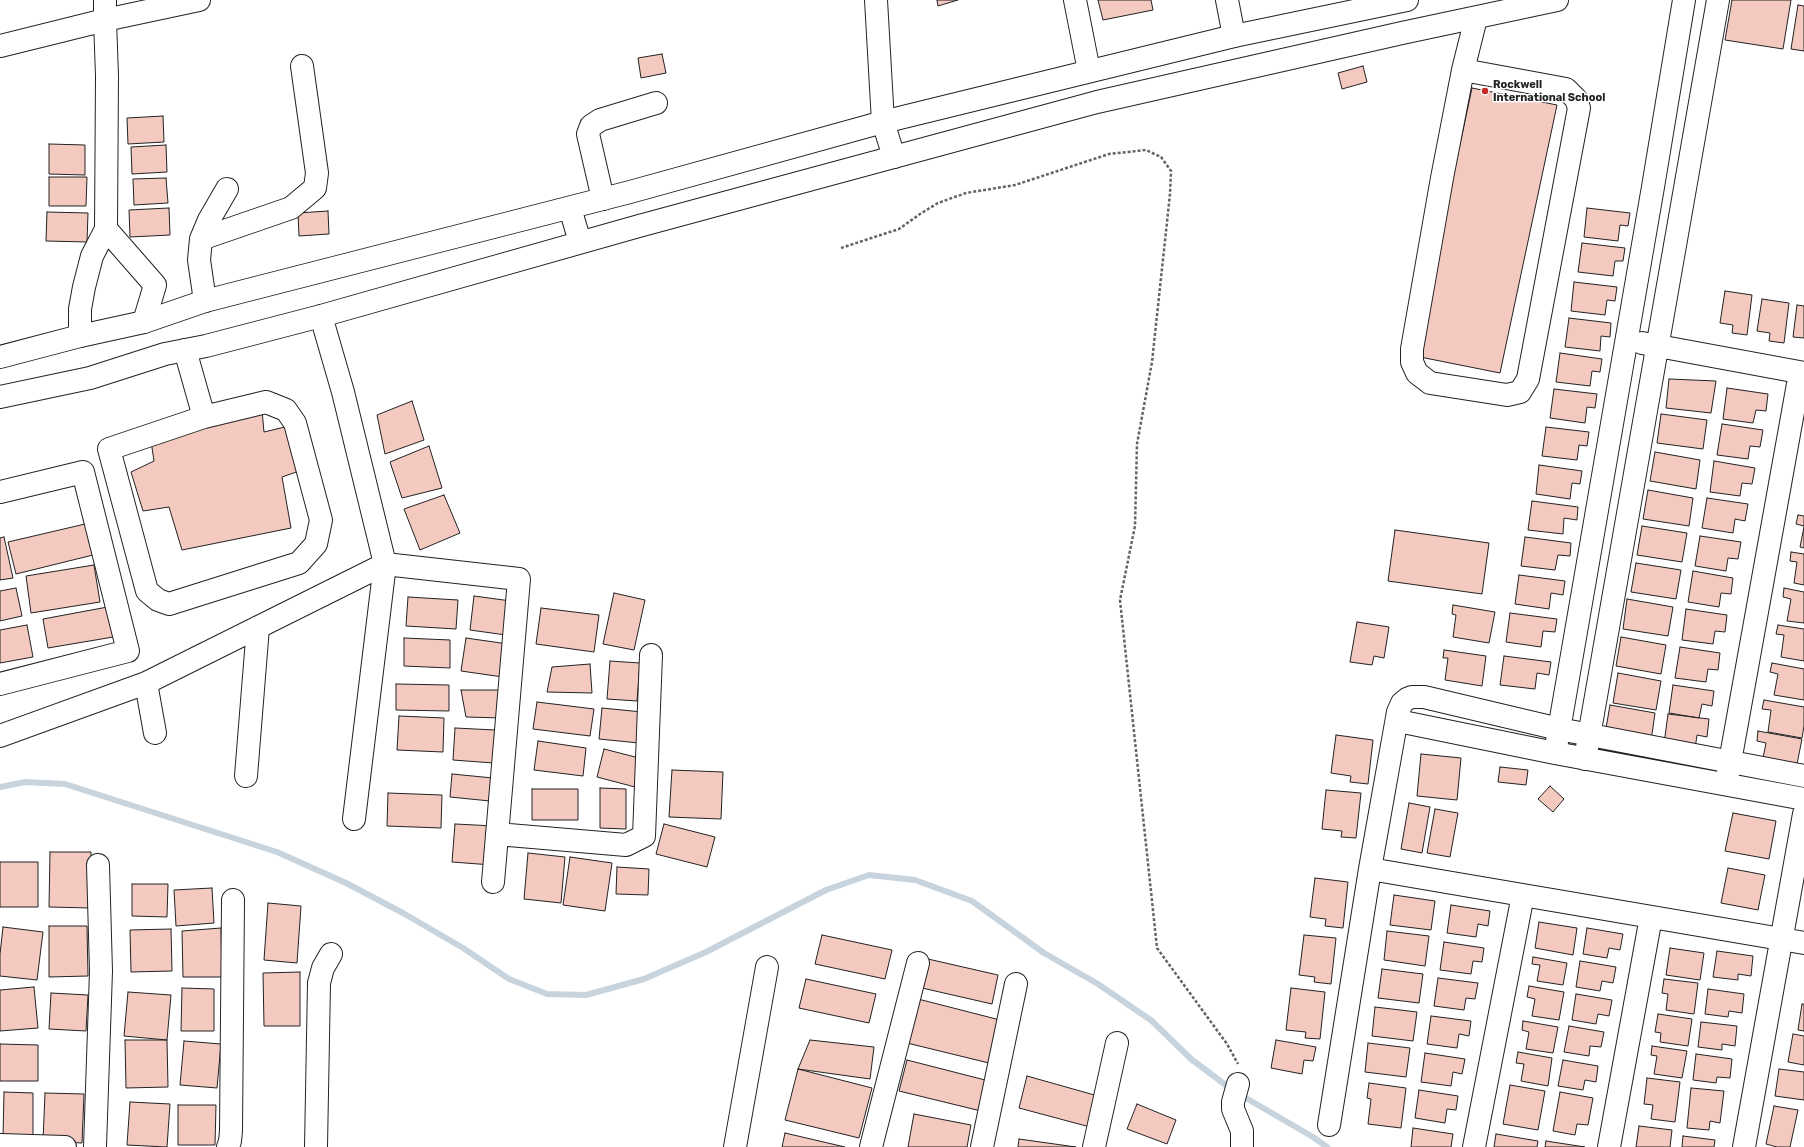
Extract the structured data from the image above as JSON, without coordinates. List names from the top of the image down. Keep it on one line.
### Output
{"places":["Rockwell International School"]}
